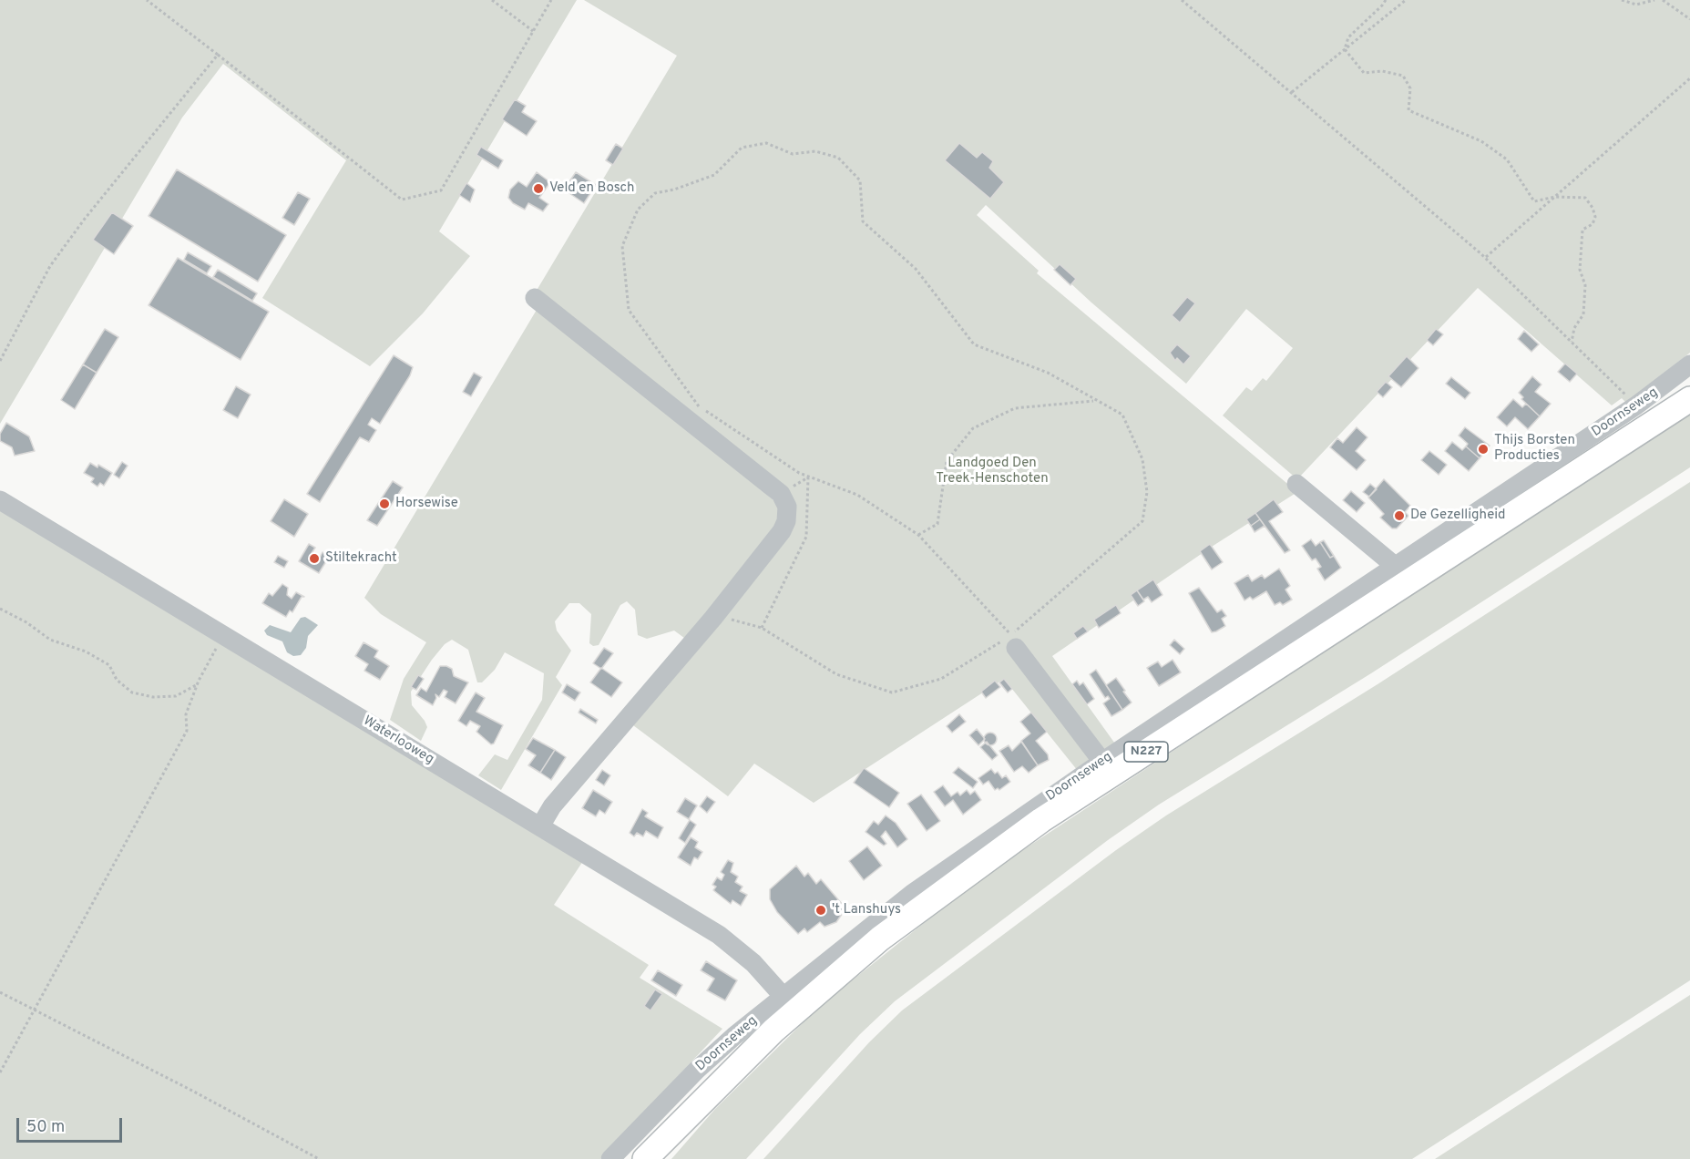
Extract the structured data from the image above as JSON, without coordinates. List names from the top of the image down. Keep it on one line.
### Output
{"streets":{"main road":["Doornseweg","N227"],"street":["Waterlooweg"]},"crossings":[["Doornseweg","Waterlooweg"]],"parks":["Landgoed Den Treek-Henschoten"],"places":["Veld en Bosch","Thijs Borsten Producties","Horsewise","De Gezelligheid","Stiltekracht","'t Lanshuys"],"scale_bar":"50 m"}
